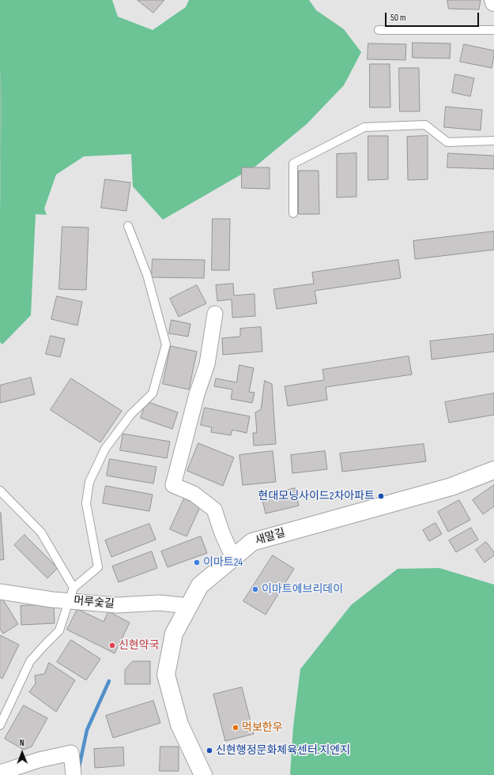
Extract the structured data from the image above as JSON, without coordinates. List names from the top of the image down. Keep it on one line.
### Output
{"streets":{"street":["새말길","머루숯길"]},"crossings":[["새말길","머루숯길"]],"places":["현대모닝사이드2차아파트","이마트24","이마트에브리데이","신현약국","먹보한우","신현행정문화체육센터.지엔지"],"scale_bar":"50 m","north":"top"}
